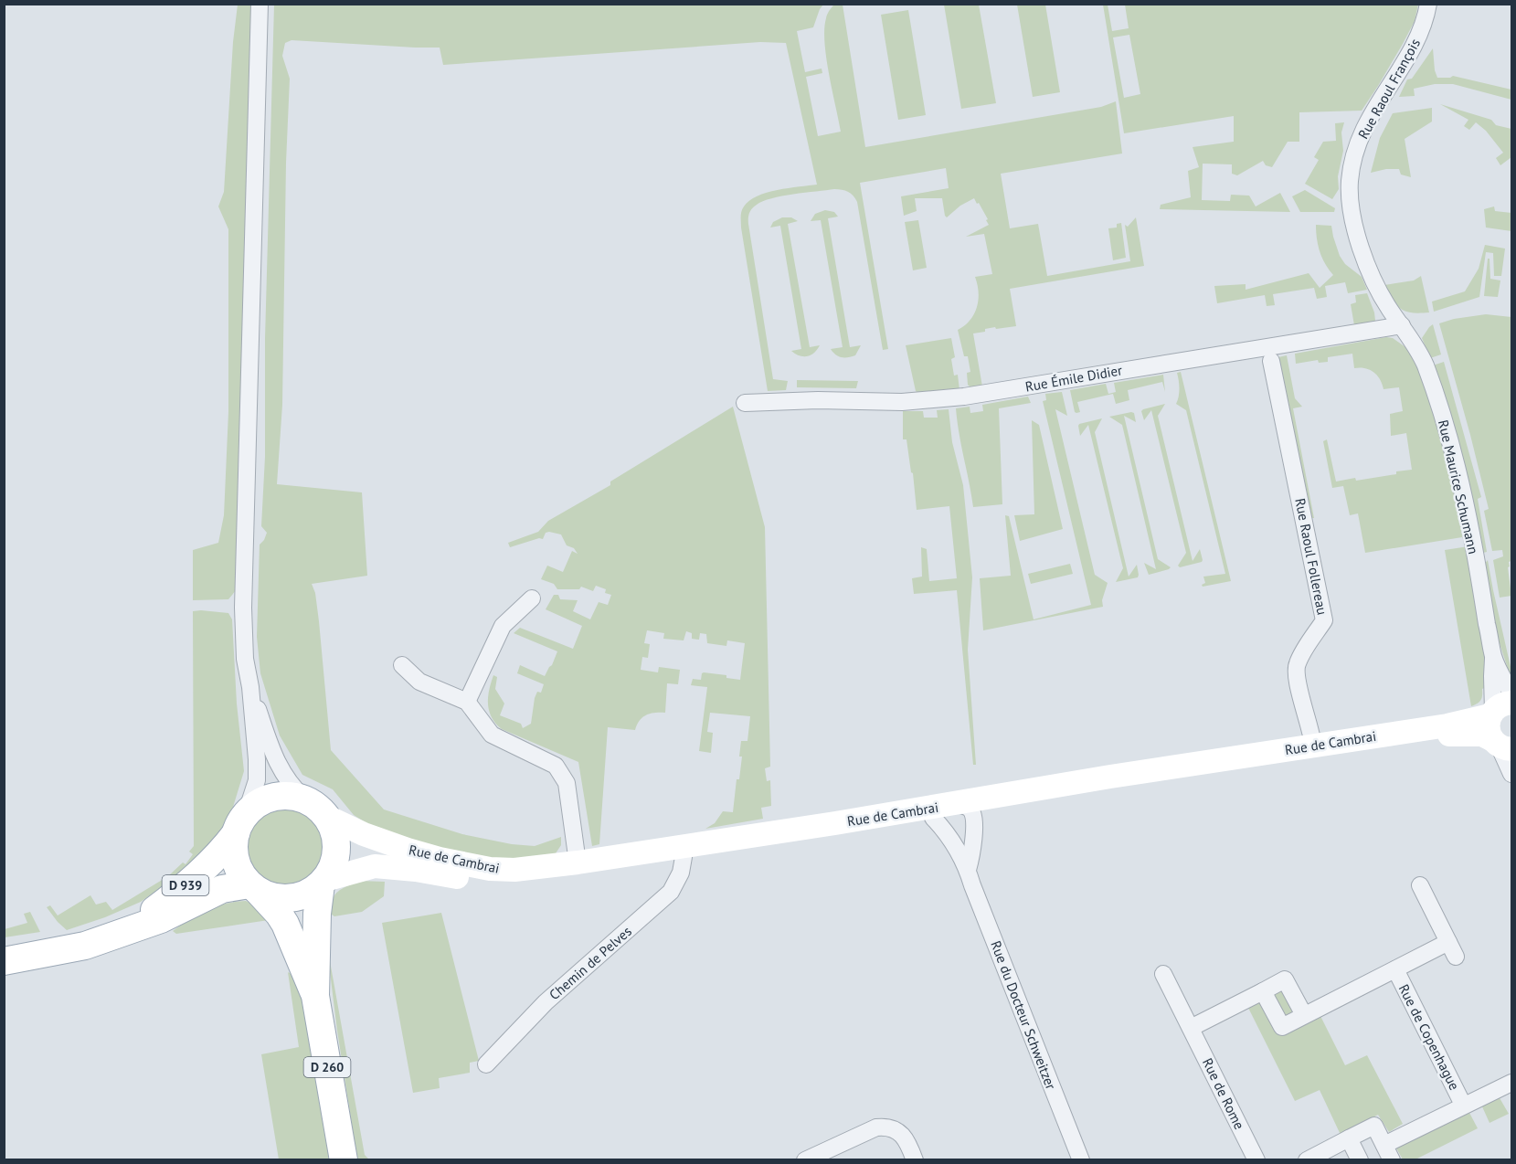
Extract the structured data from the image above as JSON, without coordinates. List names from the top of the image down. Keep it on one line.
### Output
{"streets":{"main road":["Rue de Cambrai","D 939","D 260"],"street":["Rue Raoul François","Rue Émile Didier","Rue Maurice Schumann","Rue Raoul Follereau","Chemin de Pelves","Rue du Docteur Schweitzer","Rue de Copenhague","Rue de Rome"]},"crossings":[["Rue Raoul François","Rue Émile Didier"],["Rue Raoul François","Rue Maurice Schumann"],["Rue Émile Didier","Rue Maurice Schumann"],["Rue Raoul Follereau","Rue de Cambrai"],["Rue de Cambrai","D 939"],["Rue de Cambrai","Chemin de Pelves"],["Rue de Cambrai","Rue du Docteur Schweitzer"],["Rue de Cambrai","D 260"],["D 939","D 260"]]}
